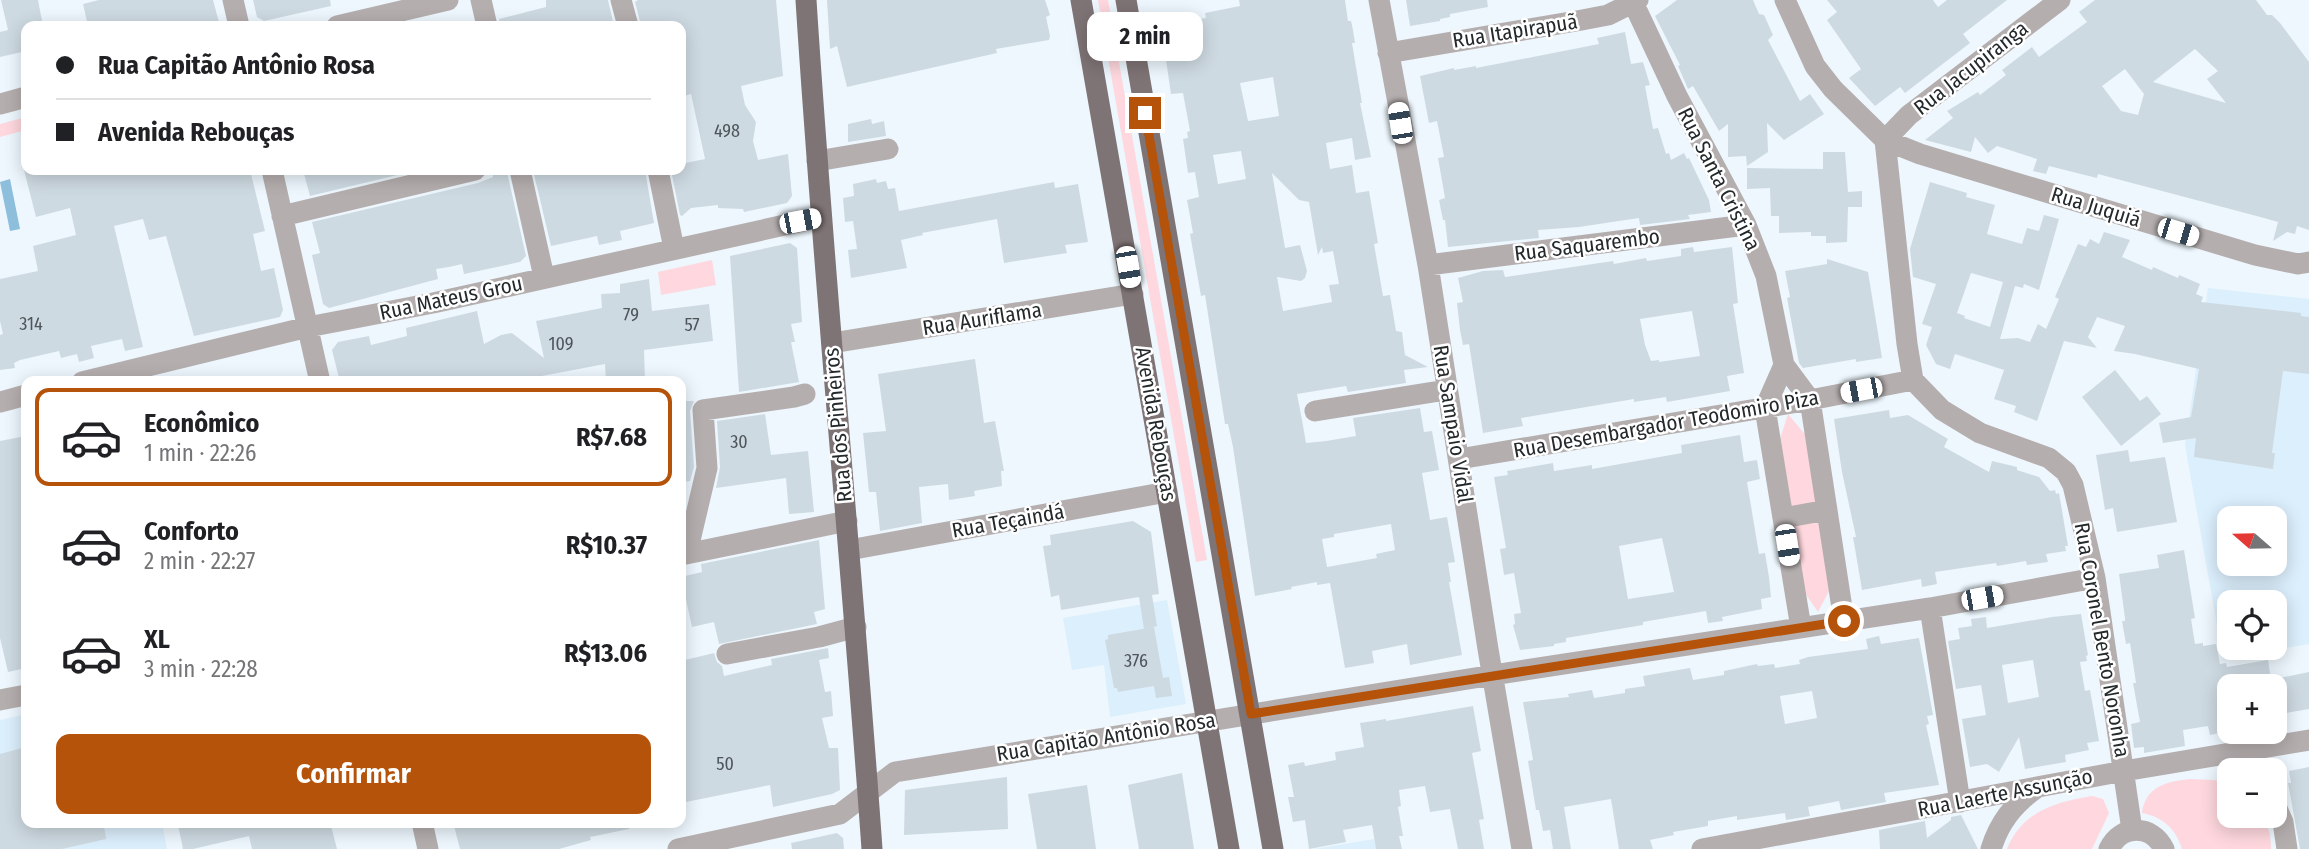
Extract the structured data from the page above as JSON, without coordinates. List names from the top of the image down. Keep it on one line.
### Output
{"streets":{"main road":["Avenida Rebouças","Rua dos Pinheiros"],"street":["Rua Itapirapuã","Rua Jacupiranga","Rua Santa Cristina","Rua Juquiá","Rua Saquarembo","Rua Mateus Grou","Rua Auriflama","Rua Sampaio Vidal","Rua Desembargador Teodomiro Piza","Rua Teçaindá","Rua Coronel Bento Noronha","Rua Capitão Antônio Rosa","Rua Laerte Assunção"]},"crossings":[["Rua Itapirapuã","Rua Santa Cristina"],["Rua Itapirapuã","Rua Sampaio Vidal"],["Rua Jacupiranga","Rua Juquiá"],["Rua Santa Cristina","Rua Saquarembo"],["Rua Santa Cristina","Rua Desembargador Teodomiro Piza"],["Rua Saquarembo","Rua Sampaio Vidal"],["Rua Mateus Grou","Rua dos Pinheiros"],["Rua Auriflama","Avenida Rebouças"],["Rua Auriflama","Rua dos Pinheiros"],["Avenida Rebouças","Rua Teçaindá"],["Avenida Rebouças","Rua Capitão Antônio Rosa"],["Rua Sampaio Vidal","Rua Desembargador Teodomiro Piza"],["Rua Sampaio Vidal","Rua Capitão Antônio Rosa"],["Rua Desembargador Teodomiro Piza","Rua Coronel Bento Noronha"],["Rua dos Pinheiros","Rua Teçaindá"],["Rua dos Pinheiros","Rua Capitão Antônio Rosa"],["Rua Coronel Bento Noronha","Rua Capitão Antônio Rosa"],["Rua Coronel Bento Noronha","Rua Laerte Assunção"]],"house_numbers":["498","79","314","57","109","30","376","50"],"north":"left","page":{"bubble":"2 min","banner":["Rua Capitão Antônio Rosa","Avenida Rebouças"],"list":[{"name":"Econômico","note":"1 min · 22:26","value":"R$7.68"},{"name":"Conforto","note":"2 min · 22:27","value":"R$10.37"},{"name":"XL","note":"3 min · 22:28","value":"R$13.06"}],"map_buttons":["+","−"],"buttons":"Confirmar"}}
